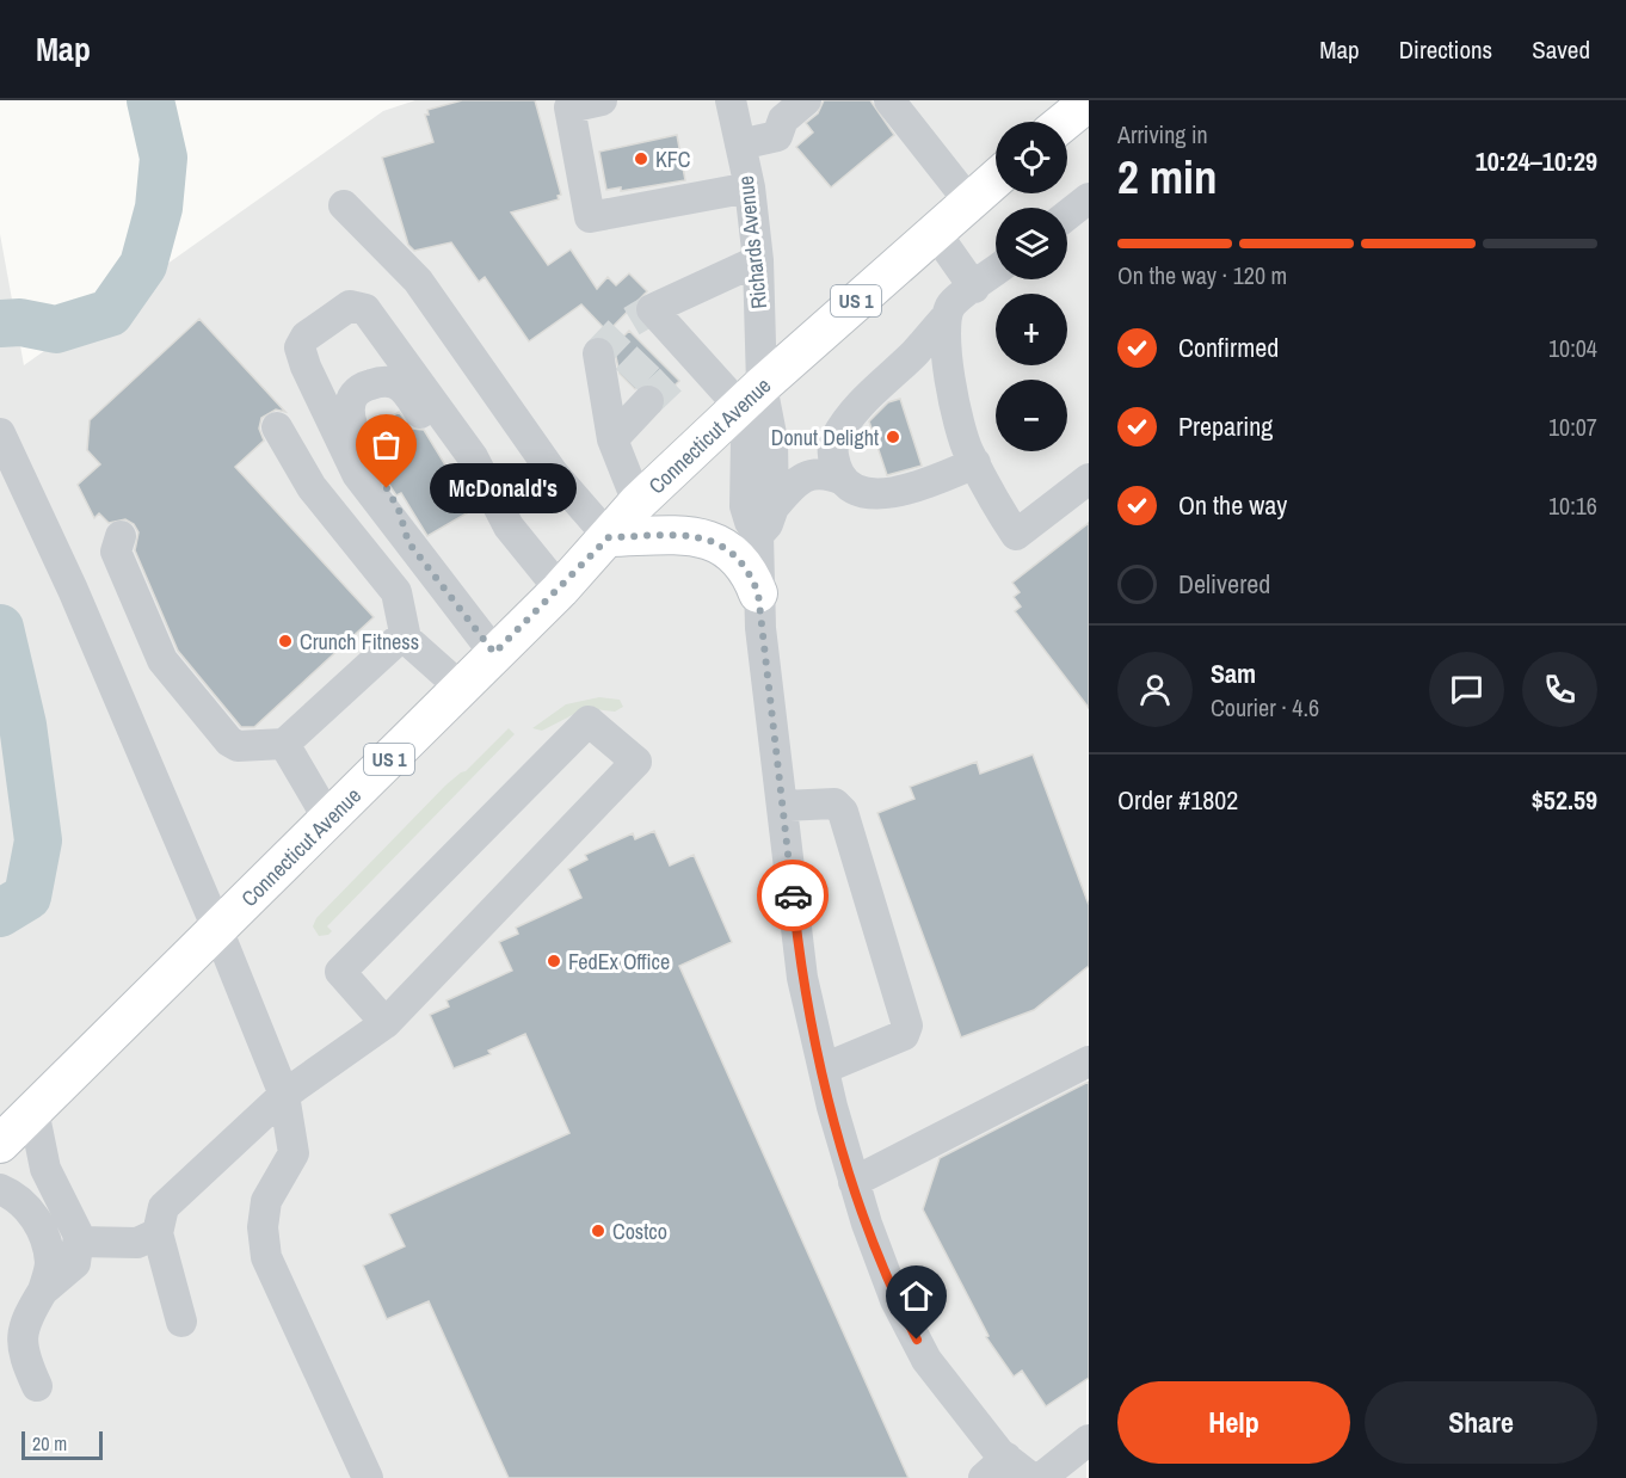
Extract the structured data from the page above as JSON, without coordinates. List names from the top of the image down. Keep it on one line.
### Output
{"streets":{"main road":["US 1","Connecticut Avenue"],"street":["Richards Avenue"]},"crossings":[["Richards Avenue","Connecticut Avenue"]],"places":["KFC","Donut Delight","McDonald's","Crunch Fitness","FedEx Office","Costco"],"scale_bar":"20 m","page":{"header":"Map","nav":["Map","Directions","Saved"],"heading":["2 min","Arriving in","10:24–10:29"],"panel":["Sam","Courier · 4.6","Order #1802","$52.59"],"map_buttons":["+","−"],"bar":"On the way · 120 m","list":[["Confirmed","10:04"],["Preparing","10:07"],["On the way","10:16"],"Delivered"],"bubble":"McDonald's","buttons":["Help","Share"],"scale":"20 m"}}
